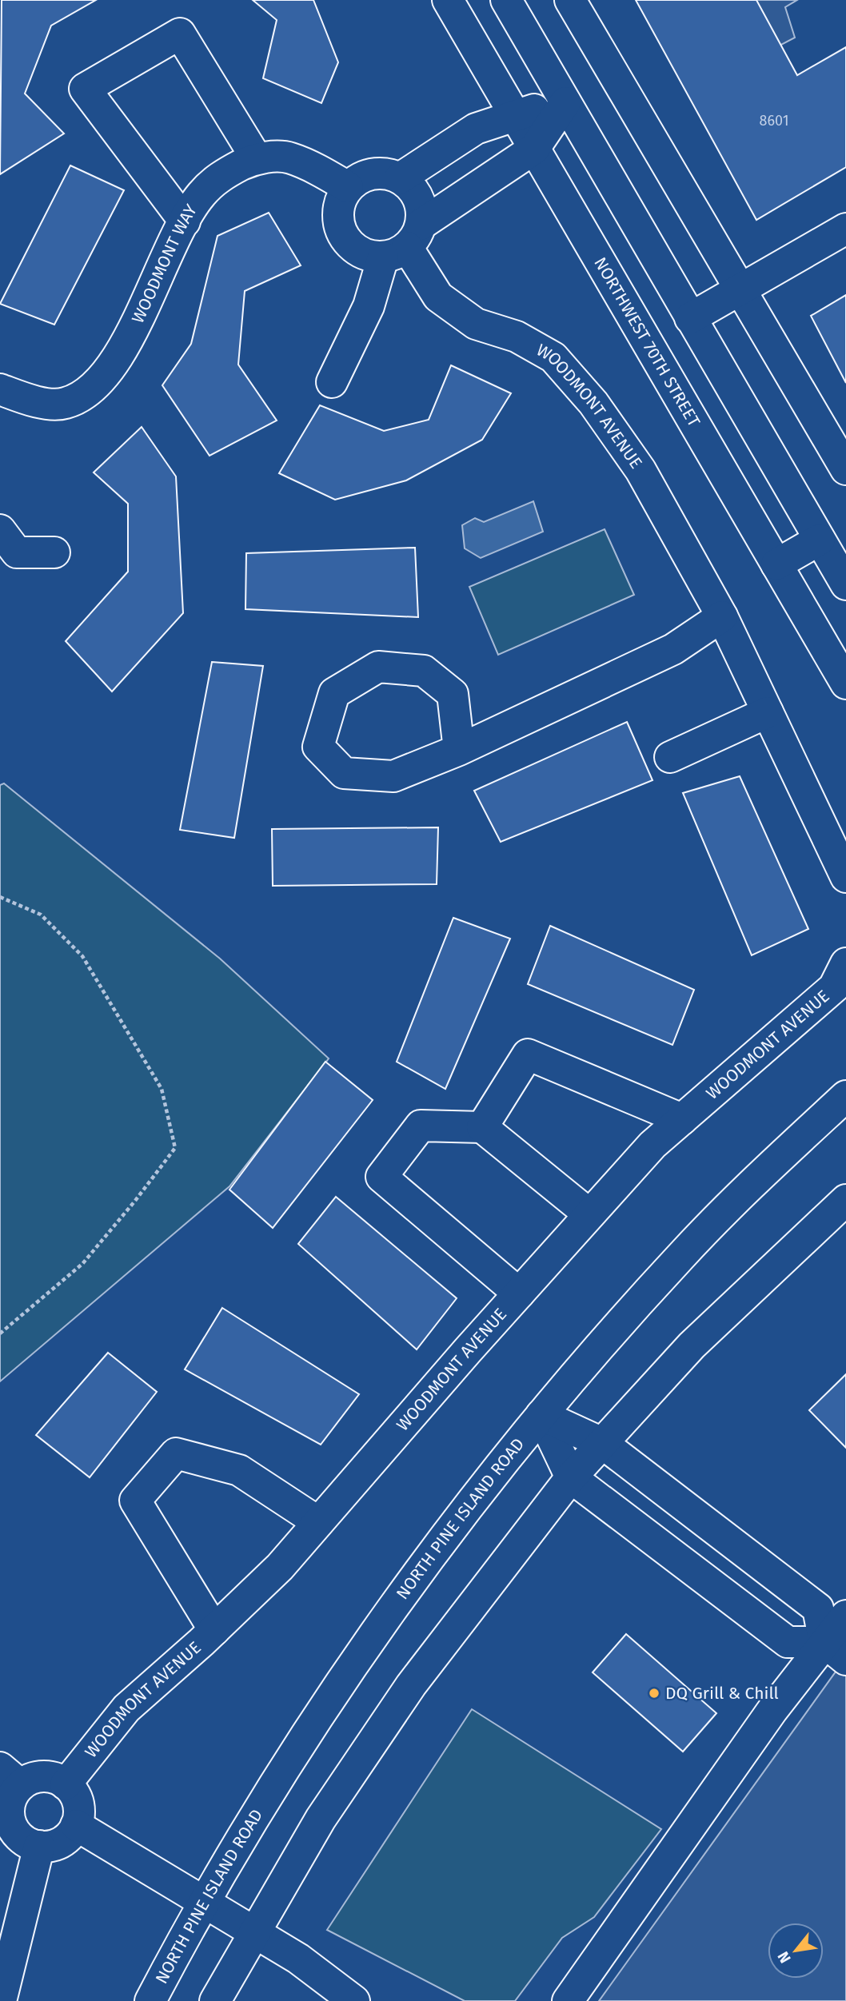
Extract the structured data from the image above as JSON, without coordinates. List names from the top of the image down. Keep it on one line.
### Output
{"streets":{"street":["WOODMONT WAY","NORTHWEST 70TH STREET","WOODMONT AVENUE","NORTH PINE ISLAND ROAD"]},"crossings":[["WOODMONT WAY","WOODMONT AVENUE"]],"places":["DQ Grill & Chill"],"house_numbers":["8601"],"north":"bottom left"}
